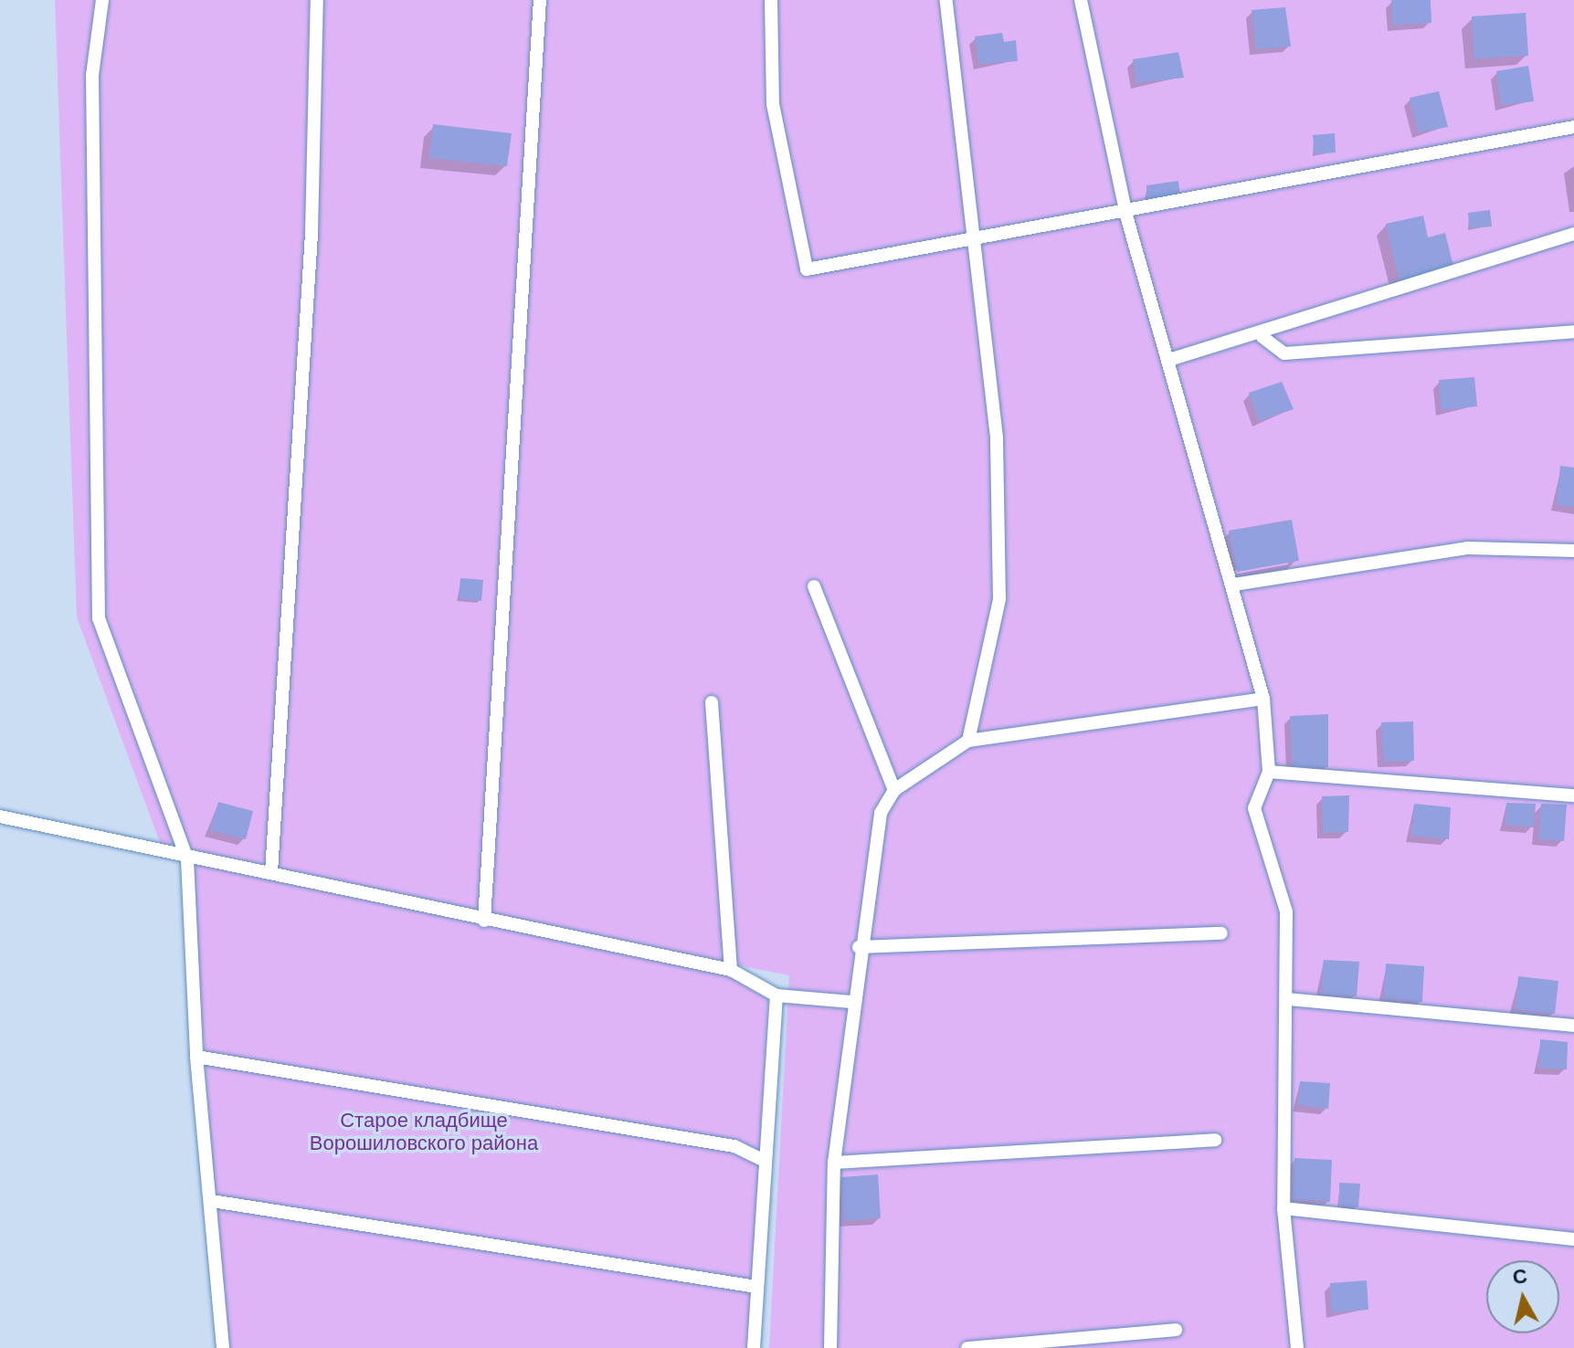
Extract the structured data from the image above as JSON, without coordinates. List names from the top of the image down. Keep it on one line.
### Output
{"parks":["Старое кладбище Ворошиловского района"],"north":"top"}
